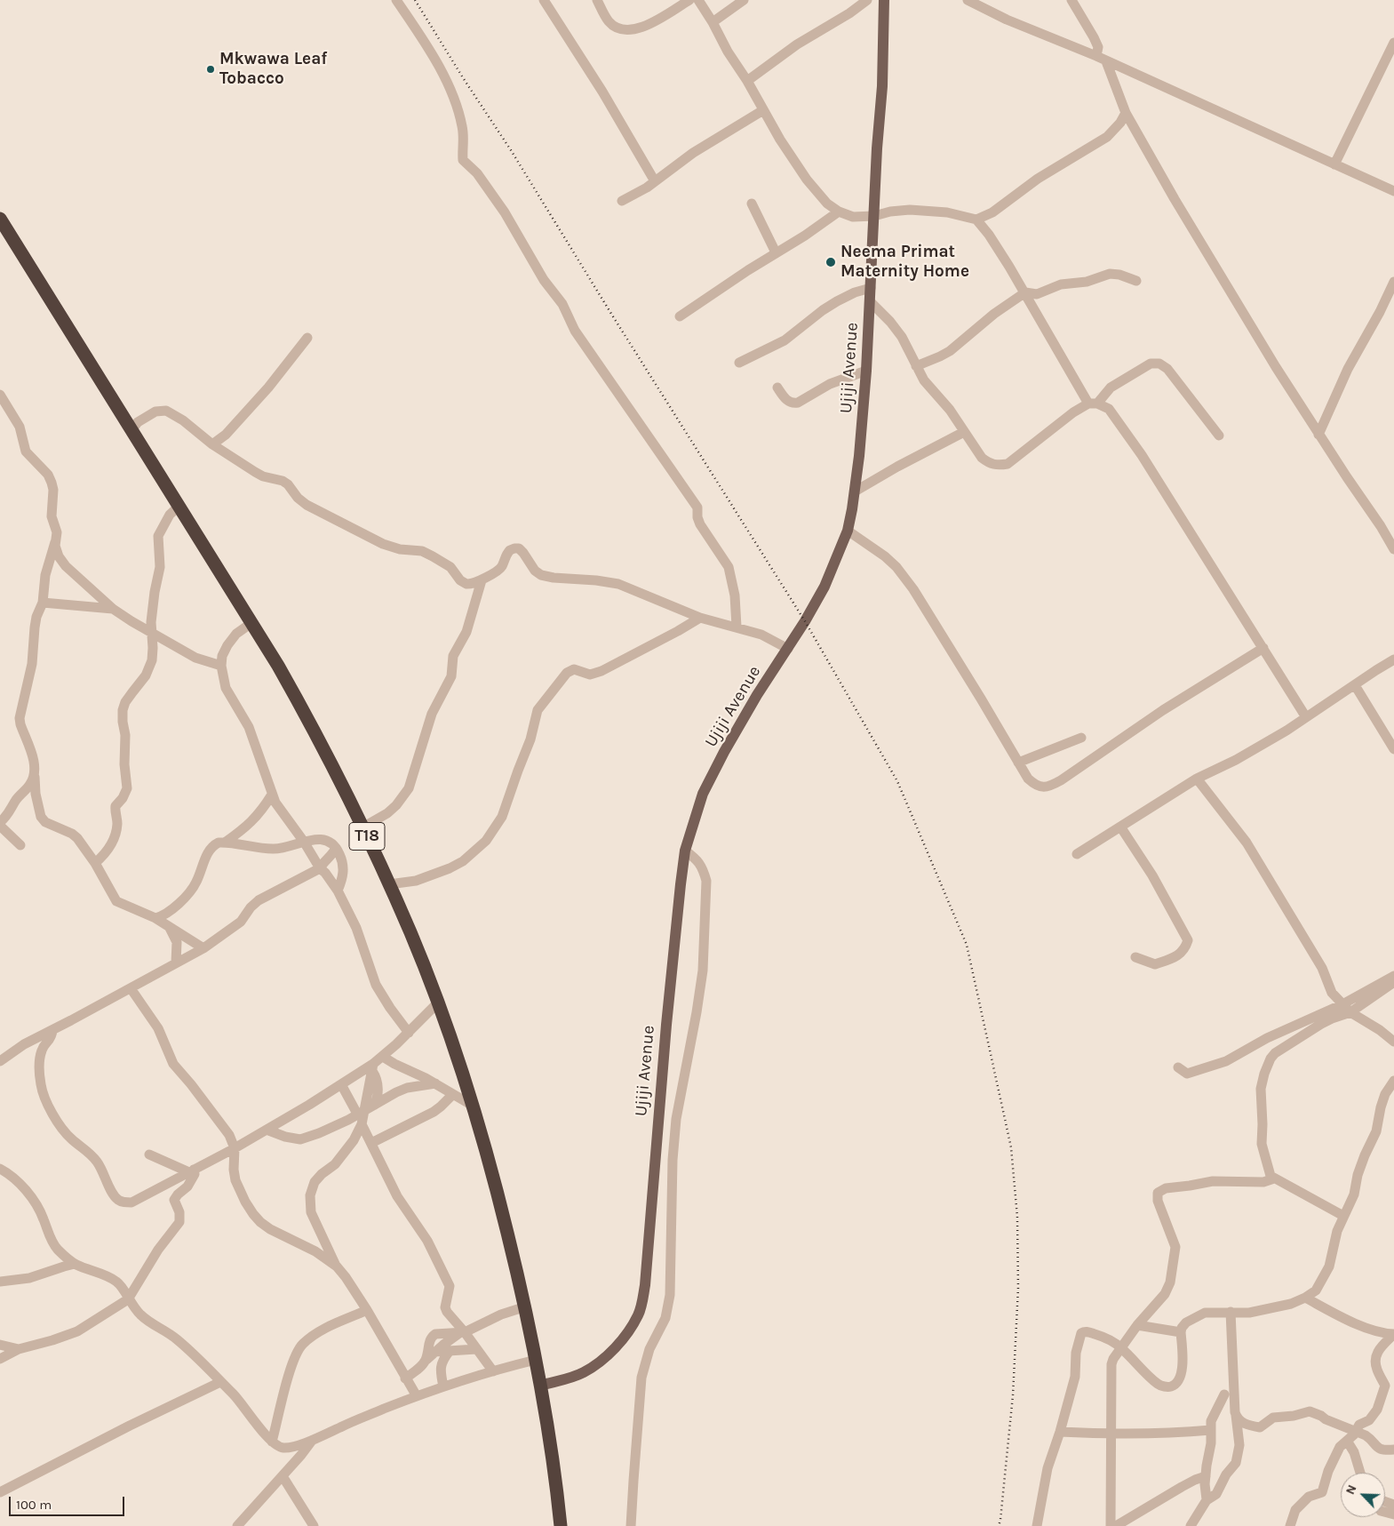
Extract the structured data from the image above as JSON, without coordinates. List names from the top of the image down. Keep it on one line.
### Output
{"streets":{"highway":["T18"],"main road":["Ujiji Avenue"]},"crossings":[["Ujiji Avenue","T18"]],"places":["Mkwawa Leaf Tobacco","Neema Primat Maternity Home"],"scale_bar":"100 m","north":"top left"}
